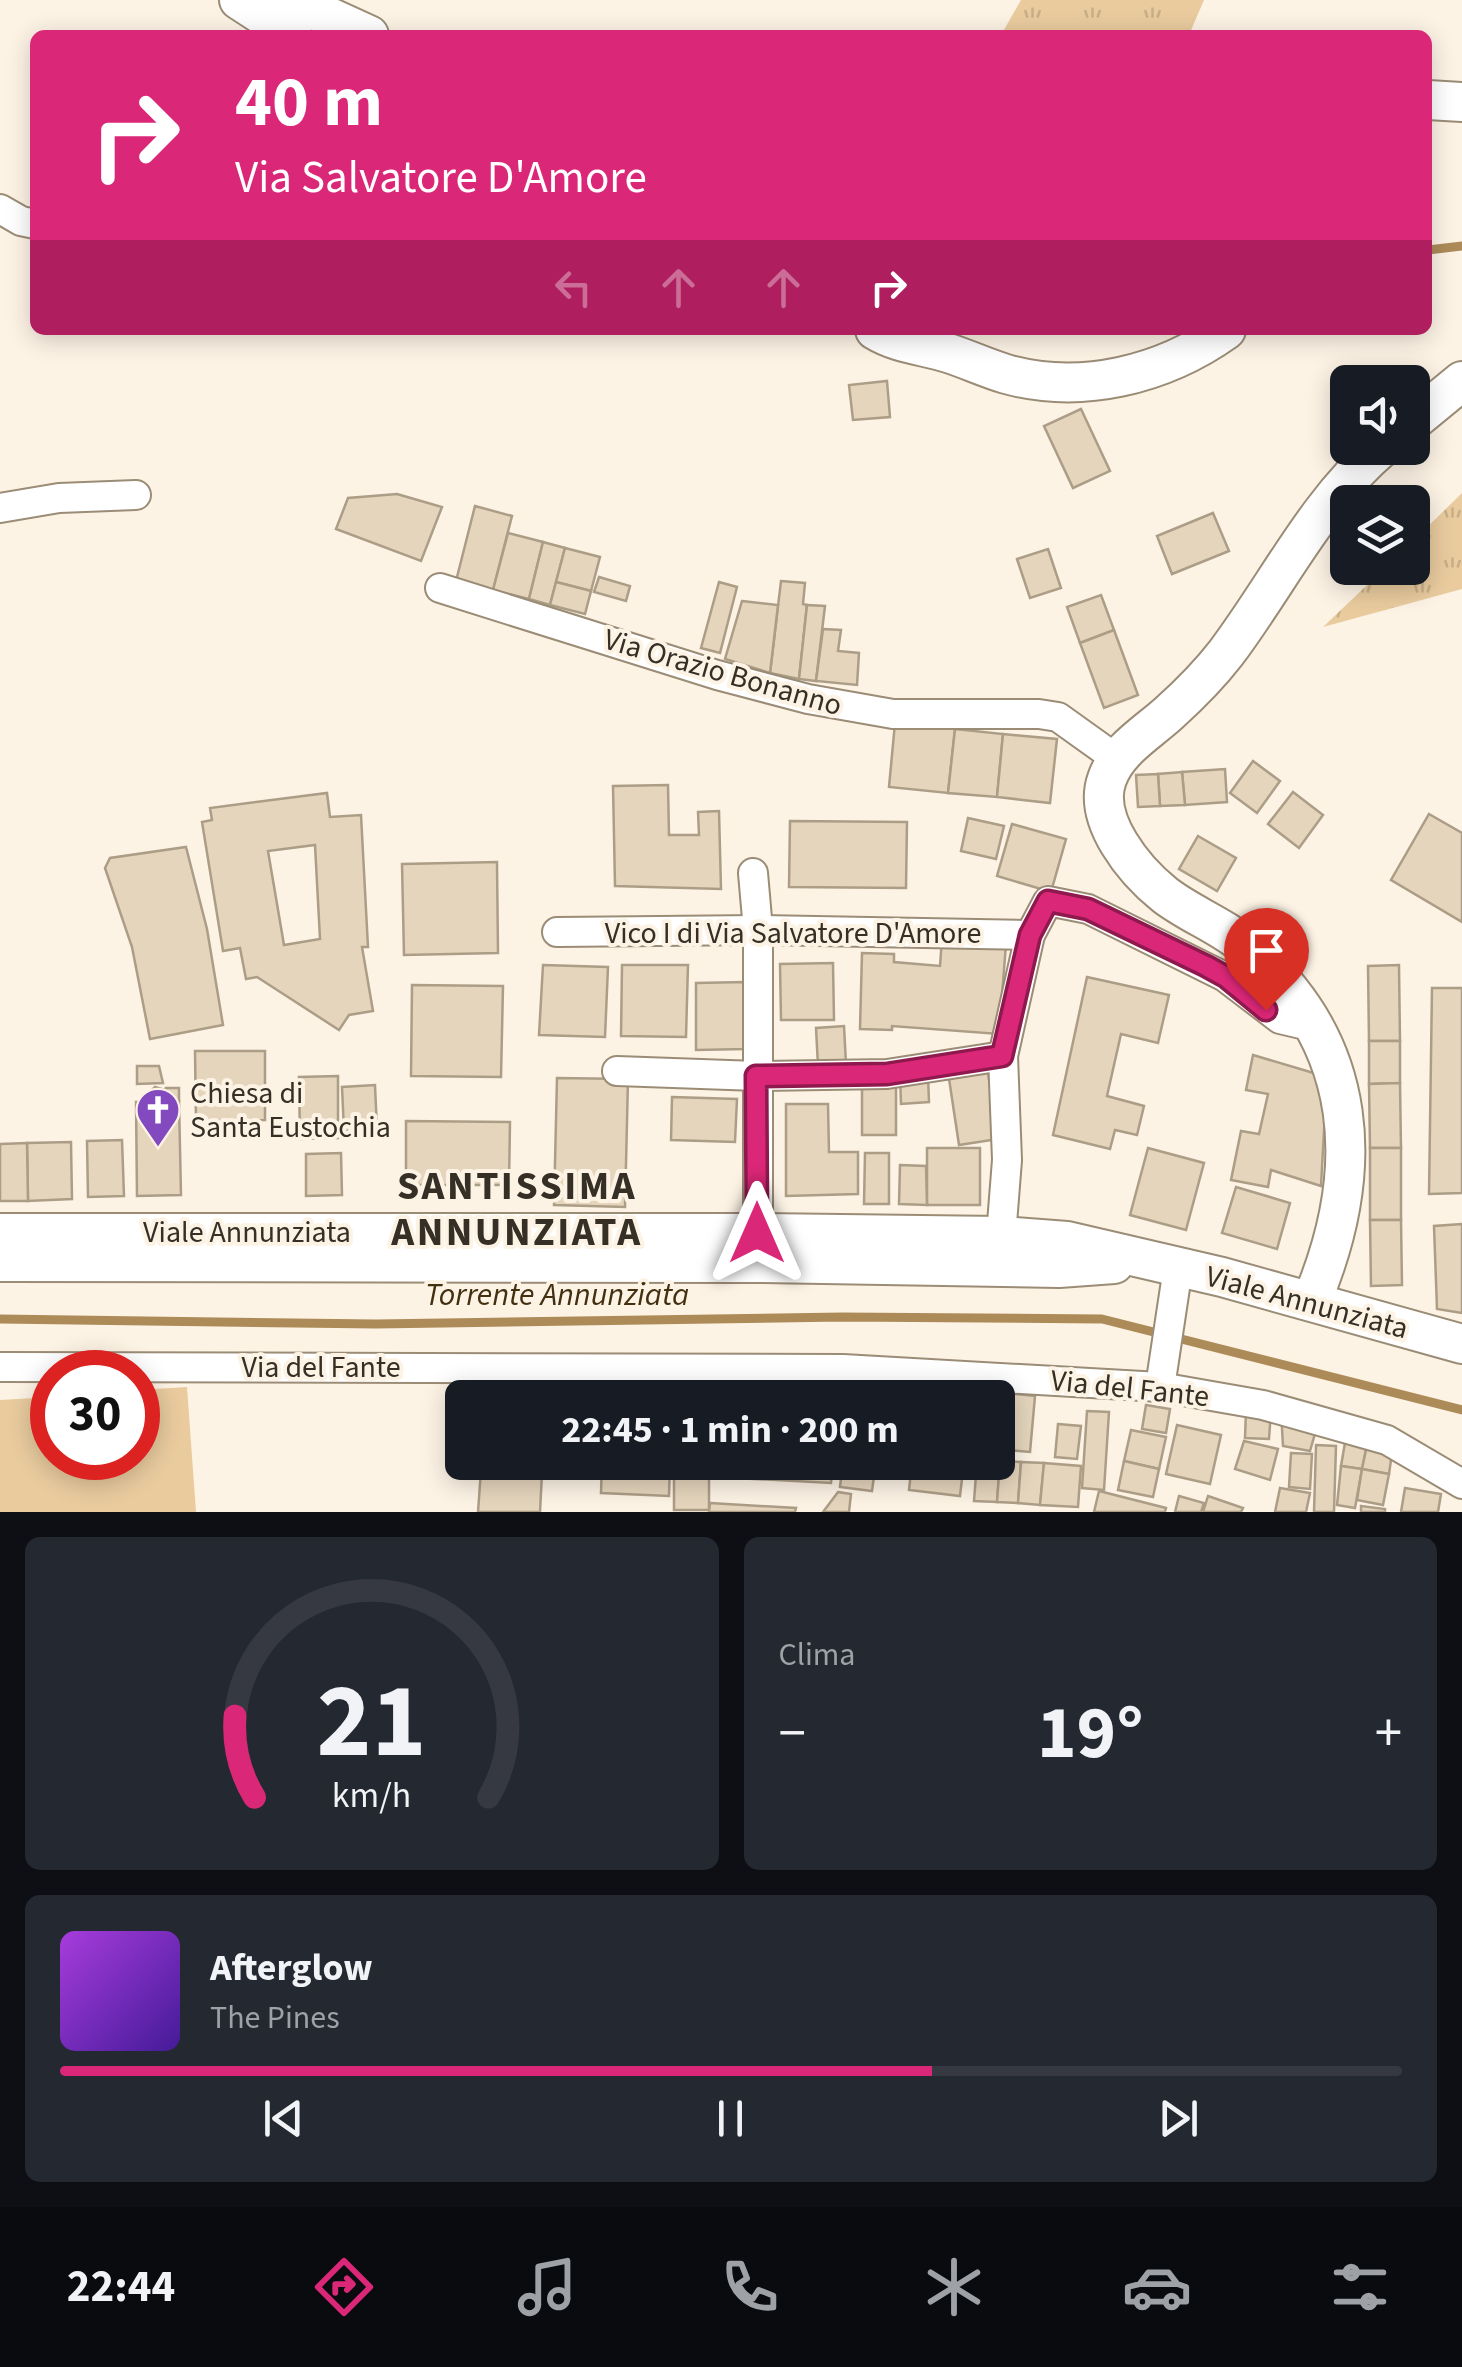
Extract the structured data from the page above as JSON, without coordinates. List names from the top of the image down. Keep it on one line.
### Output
{"streets":{"main road":["Viale Annunziata"],"street":["Via Orazio Bonanno","Vico I di Via Salvatore D'Amore","Via del Fante"]},"districts":["SANTISSIMA ANNUNZIATA"],"water":["Torrente Annunziata"],"places":{"church":["Chiesa di Santa Eustochia"]},"page":{"turn":["40 m","Via Salvatore D'Amore"],"limit":"30","trip":"22:45 · 1 min · 200 m","tile":"Clima","heat":["−","19°","+"],"song":["Afterglow","The Pines"],"tabs":"22:44","gauge":["21","km/h"]}}
